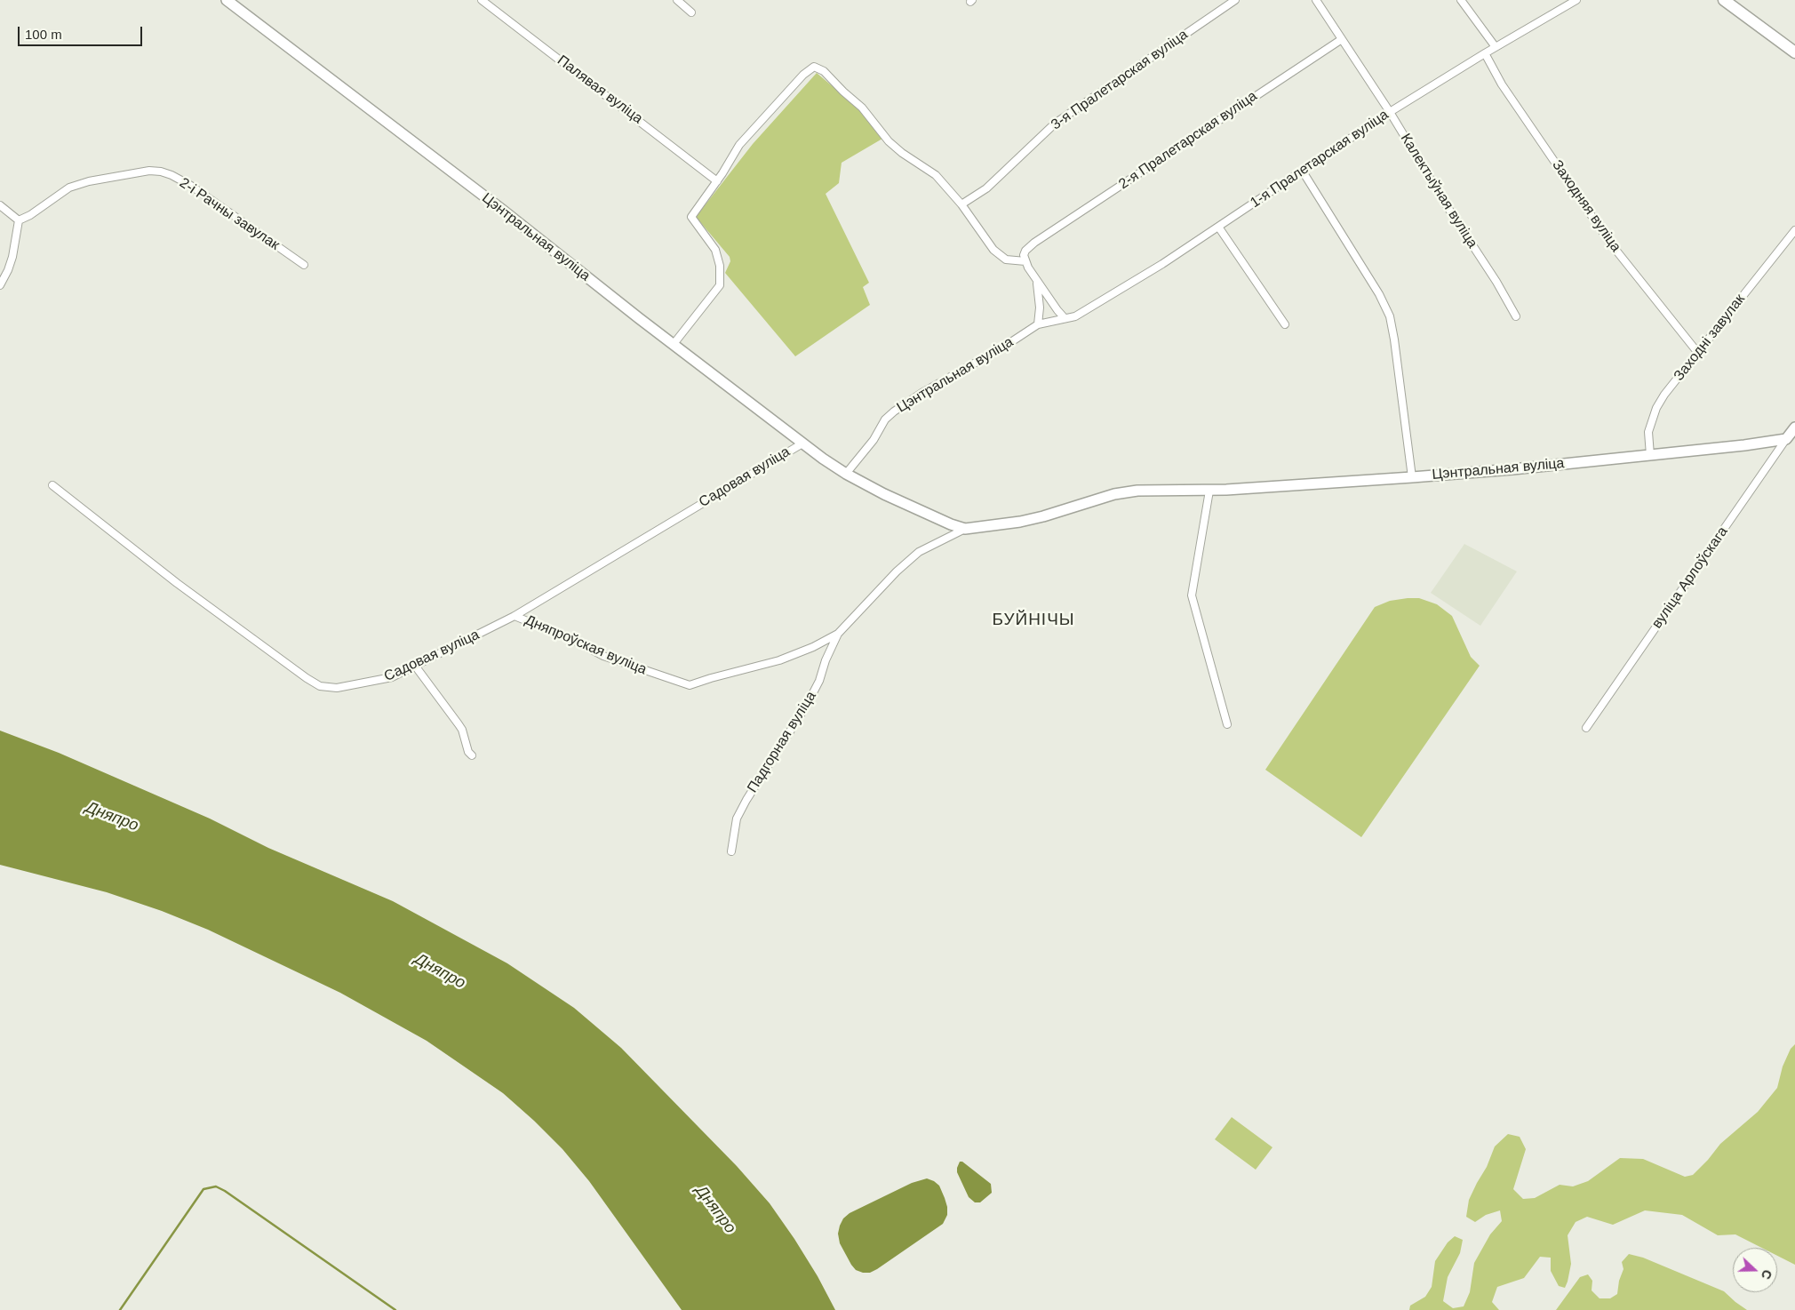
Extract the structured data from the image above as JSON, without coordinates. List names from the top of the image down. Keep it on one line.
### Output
{"streets":{"street":["3-я Пралетарская вуліца","Палявая вуліца","2-я Пралетарская вуліца","1-я Пралетарская вуліца","Калектыўная вуліца","Заходняя вуліца","2-і Рачны завулак","Цэнтральная вуліца","Заходні завулак","Садовая вуліца","вуліца Арлоўскага","Дняпроўская вуліца","Падгорная вуліца"]},"crossings":[["2-я Пралетарская вуліца","Калектыўная вуліца"],["1-я Пралетарская вуліца","Калектыўная вуліца"],["1-я Пралетарская вуліца","Заходняя вуліца"],["1-я Пралетарская вуліца","Цэнтральная вуліца"],["Заходняя вуліца","Заходні завулак"],["Цэнтральная вуліца","Заходні завулак"],["Цэнтральная вуліца","Садовая вуліца"],["Цэнтральная вуліца","вуліца Арлоўскага"],["Цэнтральная вуліца","Падгорная вуліца"],["Садовая вуліца","Дняпроўская вуліца"],["Дняпроўская вуліца","Падгорная вуліца"]],"districts":["БУЙНІЧЫ"],"water":["Дняпро"],"scale_bar":"100 m","north":"right"}
